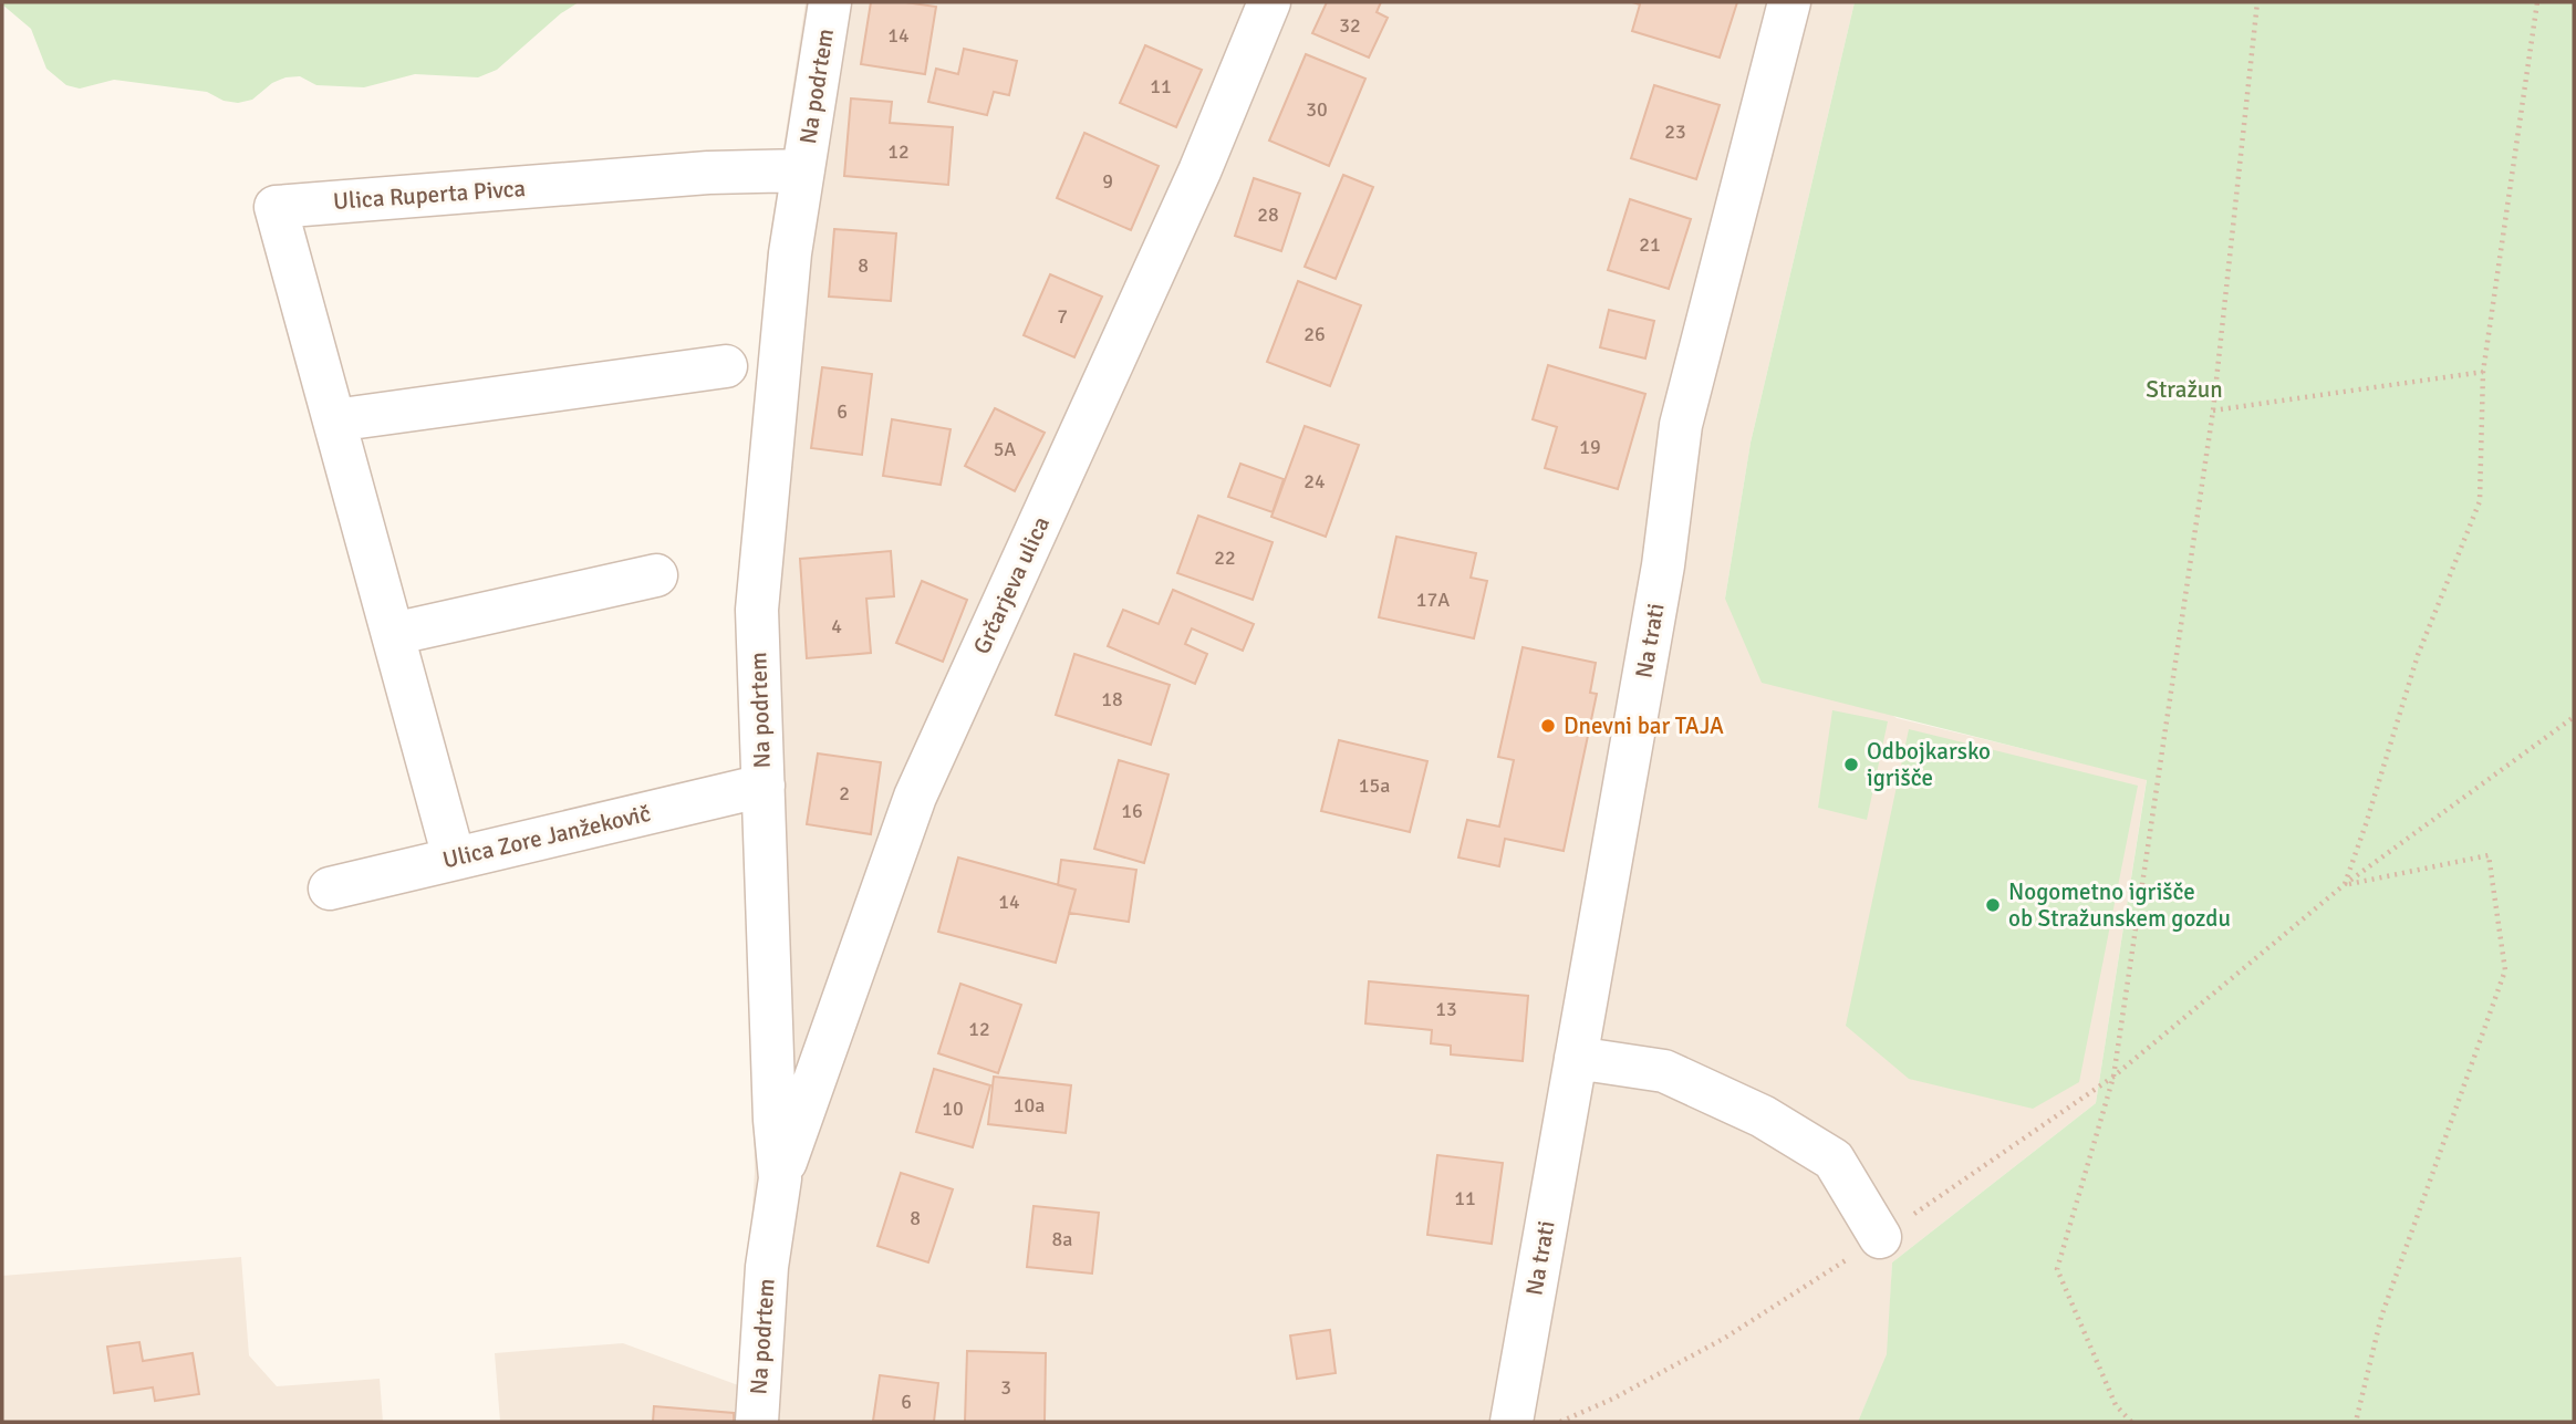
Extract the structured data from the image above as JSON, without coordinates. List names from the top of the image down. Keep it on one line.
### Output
{"streets":{"street":["Na podrtem","Ulica Ruperta Pivca","Grčarjeva ulica","Na trati","Ulica Zore Janžekovič"]},"crossings":[["Na podrtem","Ulica Ruperta Pivca"],["Na podrtem","Grčarjeva ulica"],["Na podrtem","Ulica Zore Janžekovič"],["Ulica Ruperta Pivca","Ulica Zore Janžekovič"]],"parks":["Stražun"],"places":["Dnevni bar TAJA","Odbojkarsko igrišče","Nogometno igrišče ob Stražunskem gozdu"],"house_numbers":["32","14","11","30","23","12","9","28","21","8","7","26","6","19","5A","24","22","17A","4","18","15a","2","16","14","13","12","10a","10","11","8","8a","3","6"]}
